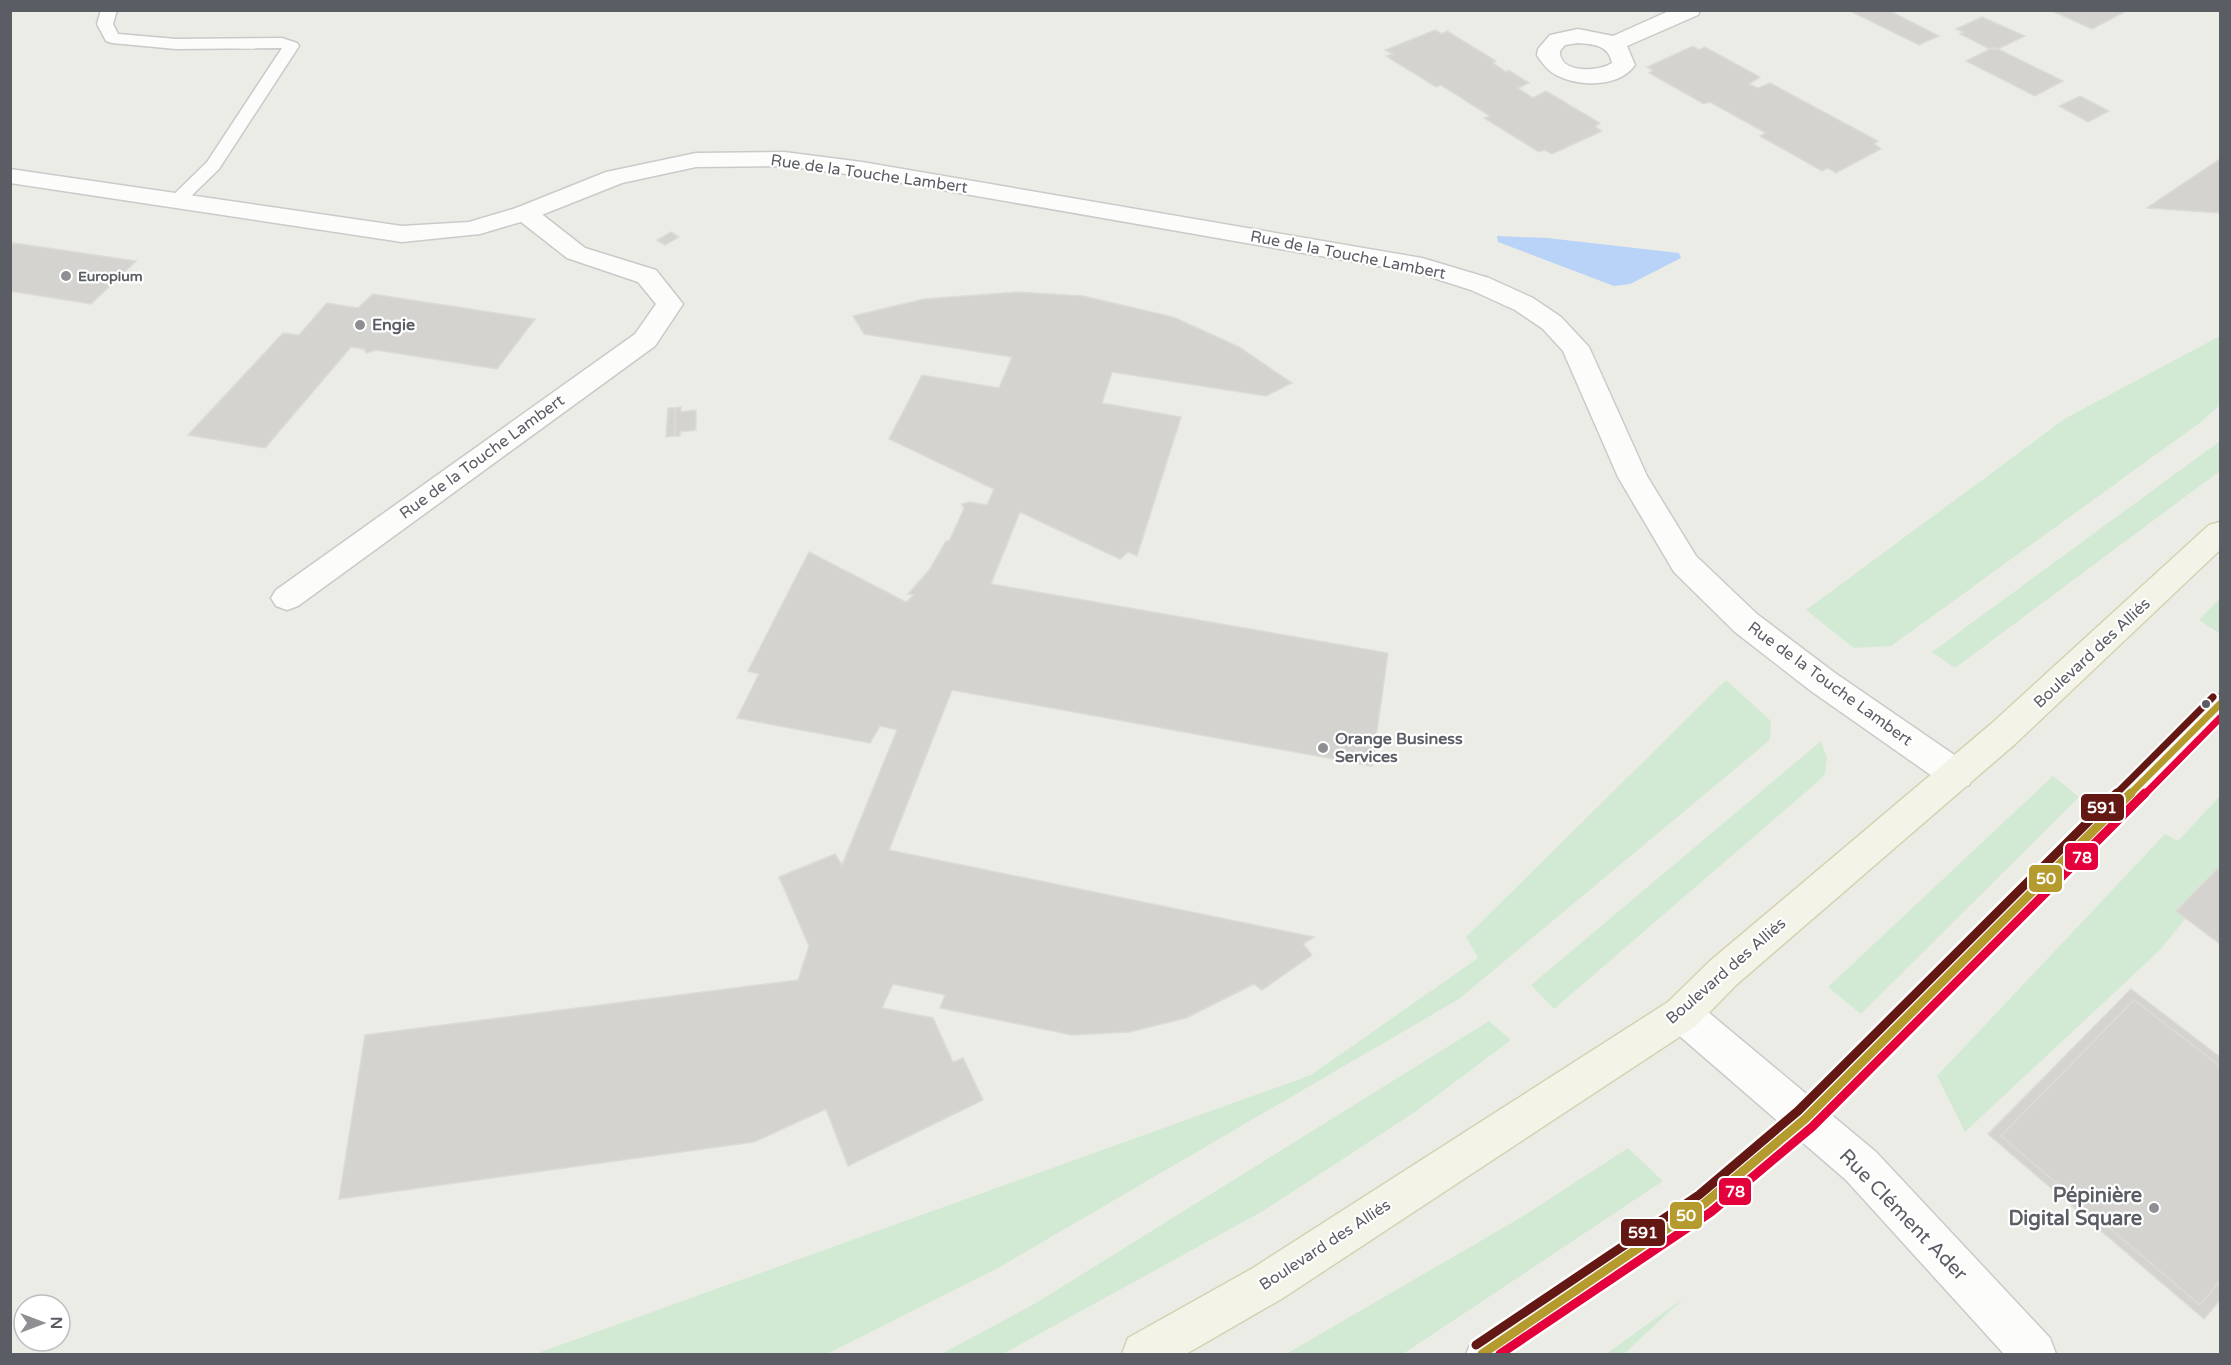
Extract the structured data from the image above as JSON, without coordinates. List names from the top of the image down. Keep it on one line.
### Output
{"streets":{"main road":["Boulevard des Alliés"],"street":["Rue de la Touche Lambert","Rue Clément Ader"]},"crossings":[["Rue de la Touche Lambert","Boulevard des Alliés"],["Boulevard des Alliés","Rue Clément Ader"]],"places":["Europium","Engie","Orange Business Services","Pépinière Digital Square"],"lines":["transit line 591","transit line 50","transit line 78"],"north":"right"}
